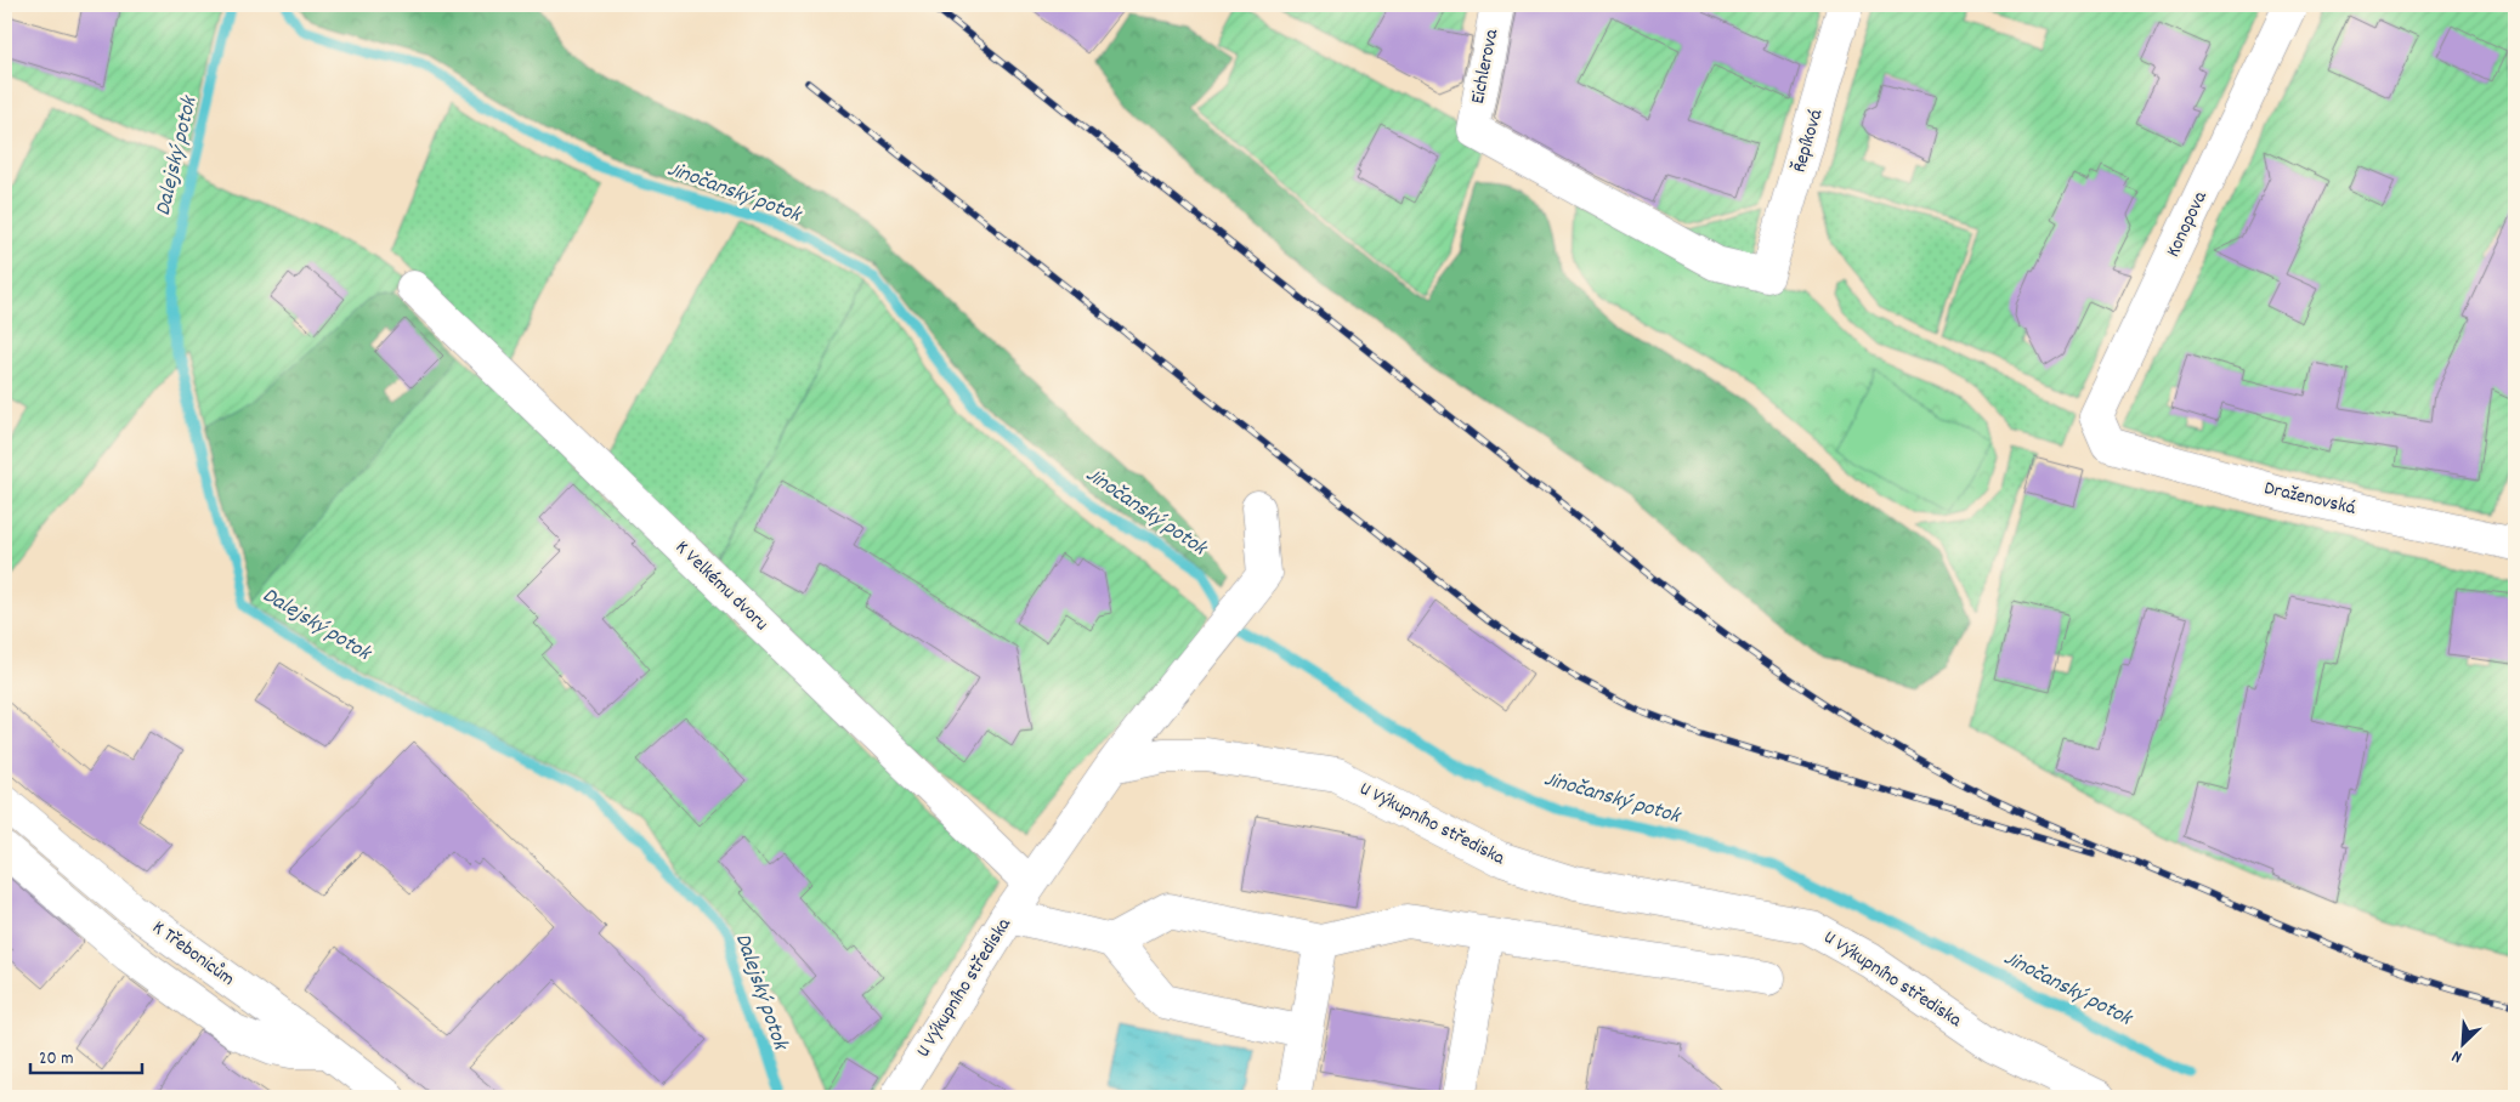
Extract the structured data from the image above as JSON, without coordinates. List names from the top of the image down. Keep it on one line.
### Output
{"streets":{"street":["Eichlerova","Řepíková","Konopova","Draženovská","K Velkému dvoru","U Výkupního střediska","K Třebonicům"]},"crossings":[["Eichlerova","Řepíková"],["Konopova","Draženovská"],["K Velkému dvoru","U Výkupního střediska"]],"water":["Dalejský potok","Jinočanský potok"],"scale_bar":"20 m","north":"bottom left"}
